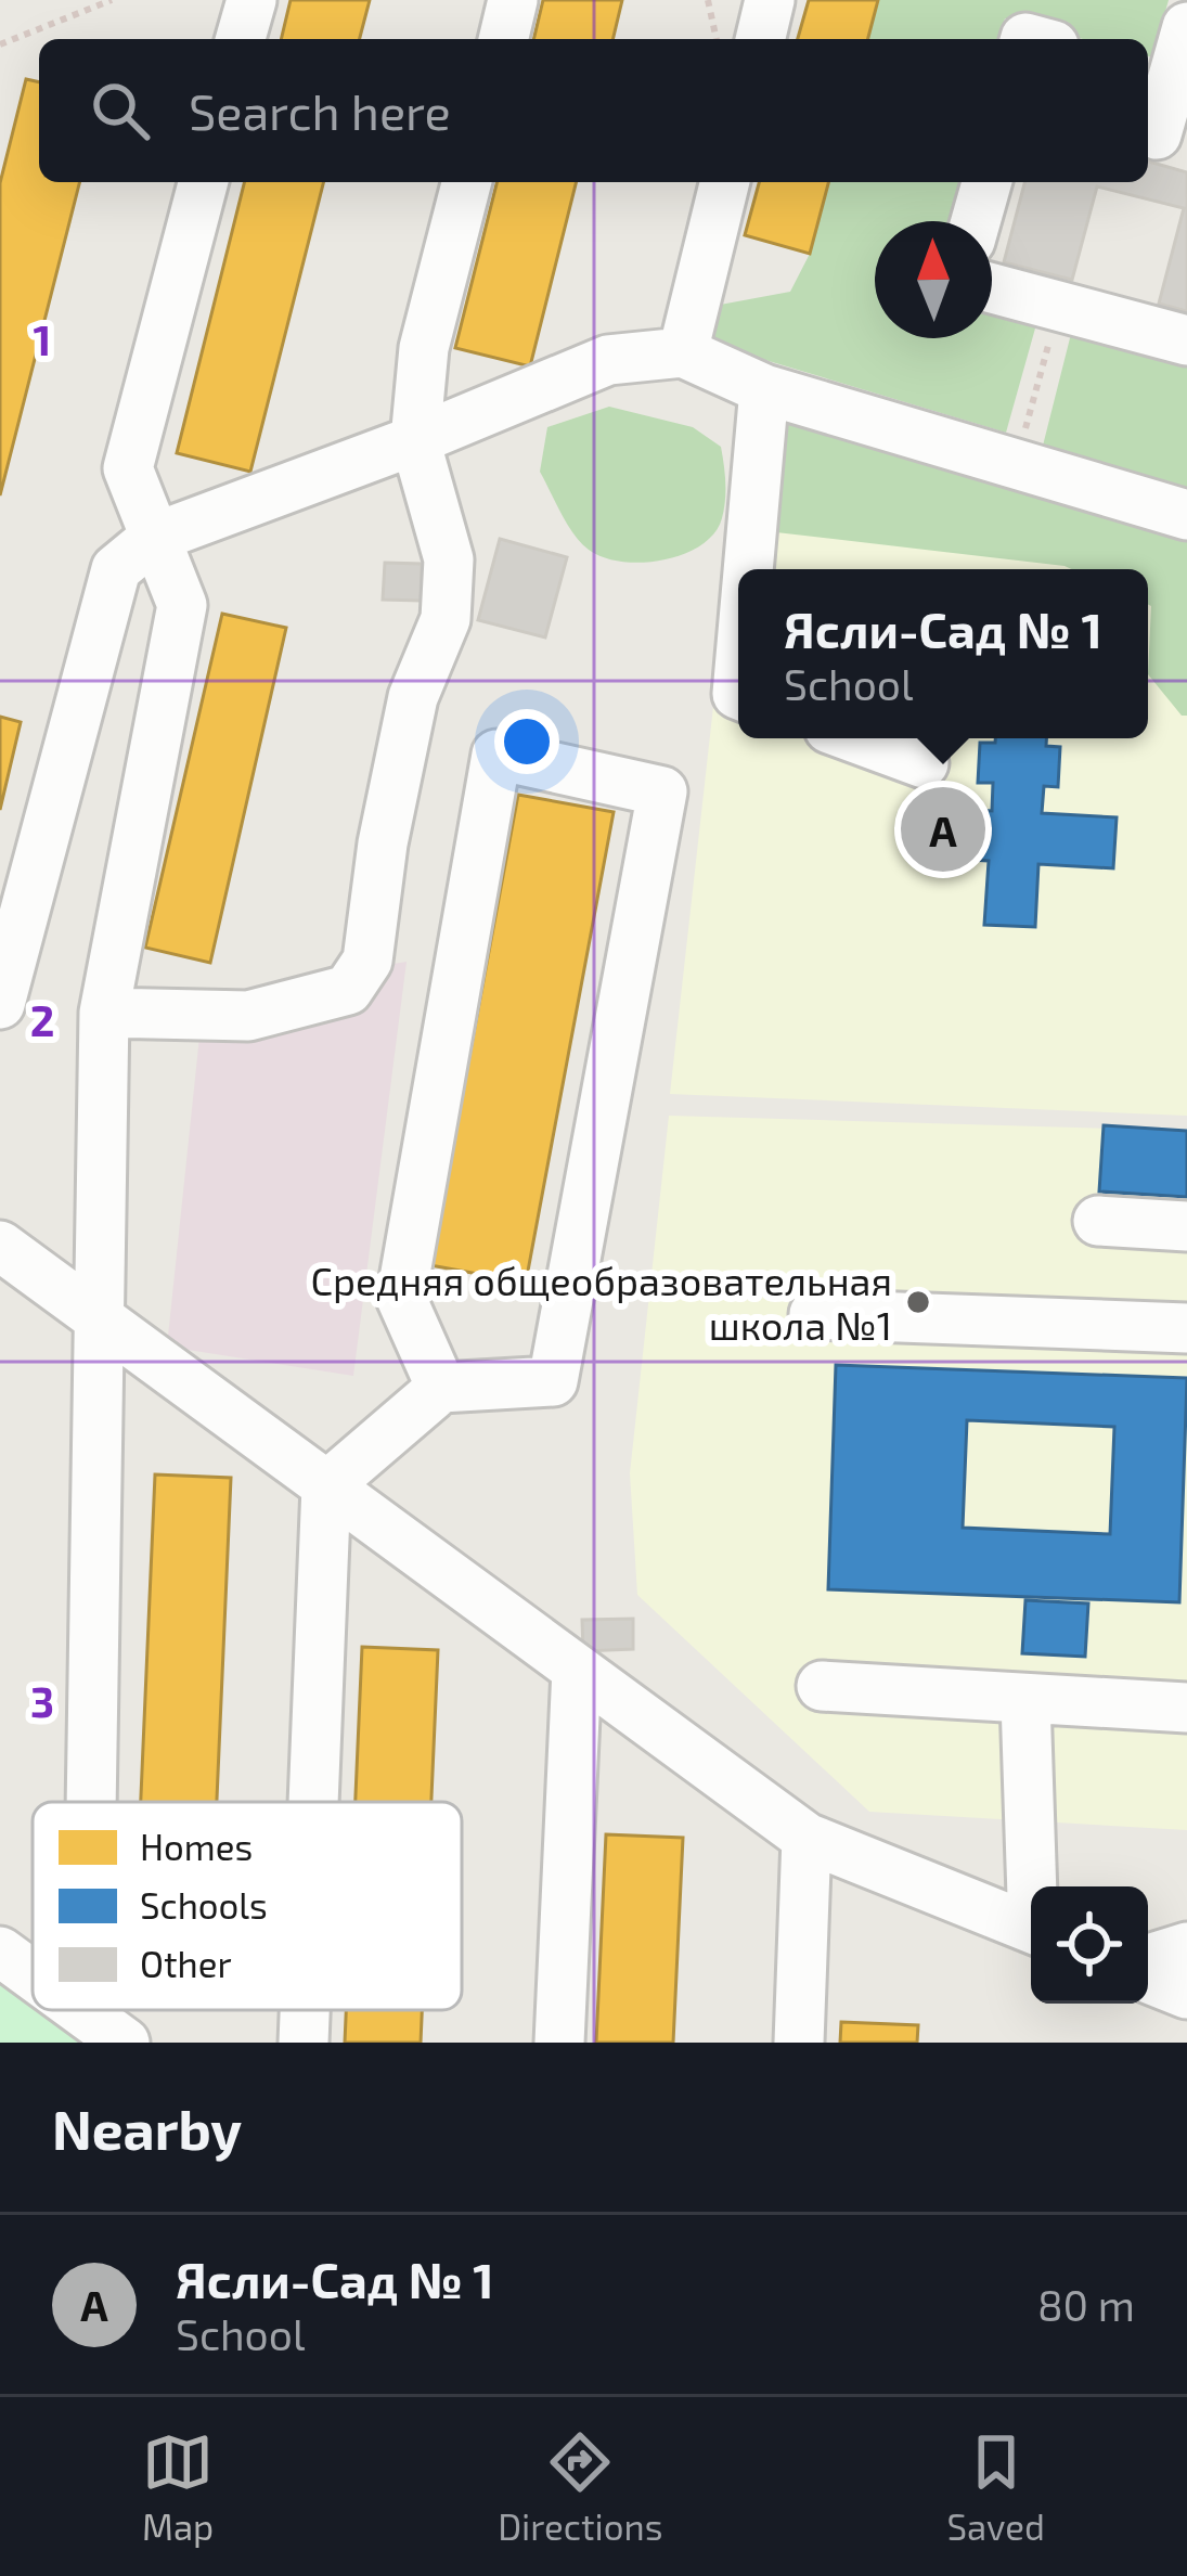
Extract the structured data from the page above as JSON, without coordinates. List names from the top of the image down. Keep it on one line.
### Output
{"places":["Средняя общеобразовательная школа №1"],"legend":["Homes","Schools","Other"],"north":"top","page":{"search":"Search here","popup":["Ясли-Сад № 1","School"],"pins":"A","heading":"Nearby","list":[{"mark":"A","name":"Ясли-Сад № 1","note":"School","value":"80 m"}],"nav":["Map","Directions","Saved"]},"grid":{"rows":["1","2","3"]}}
